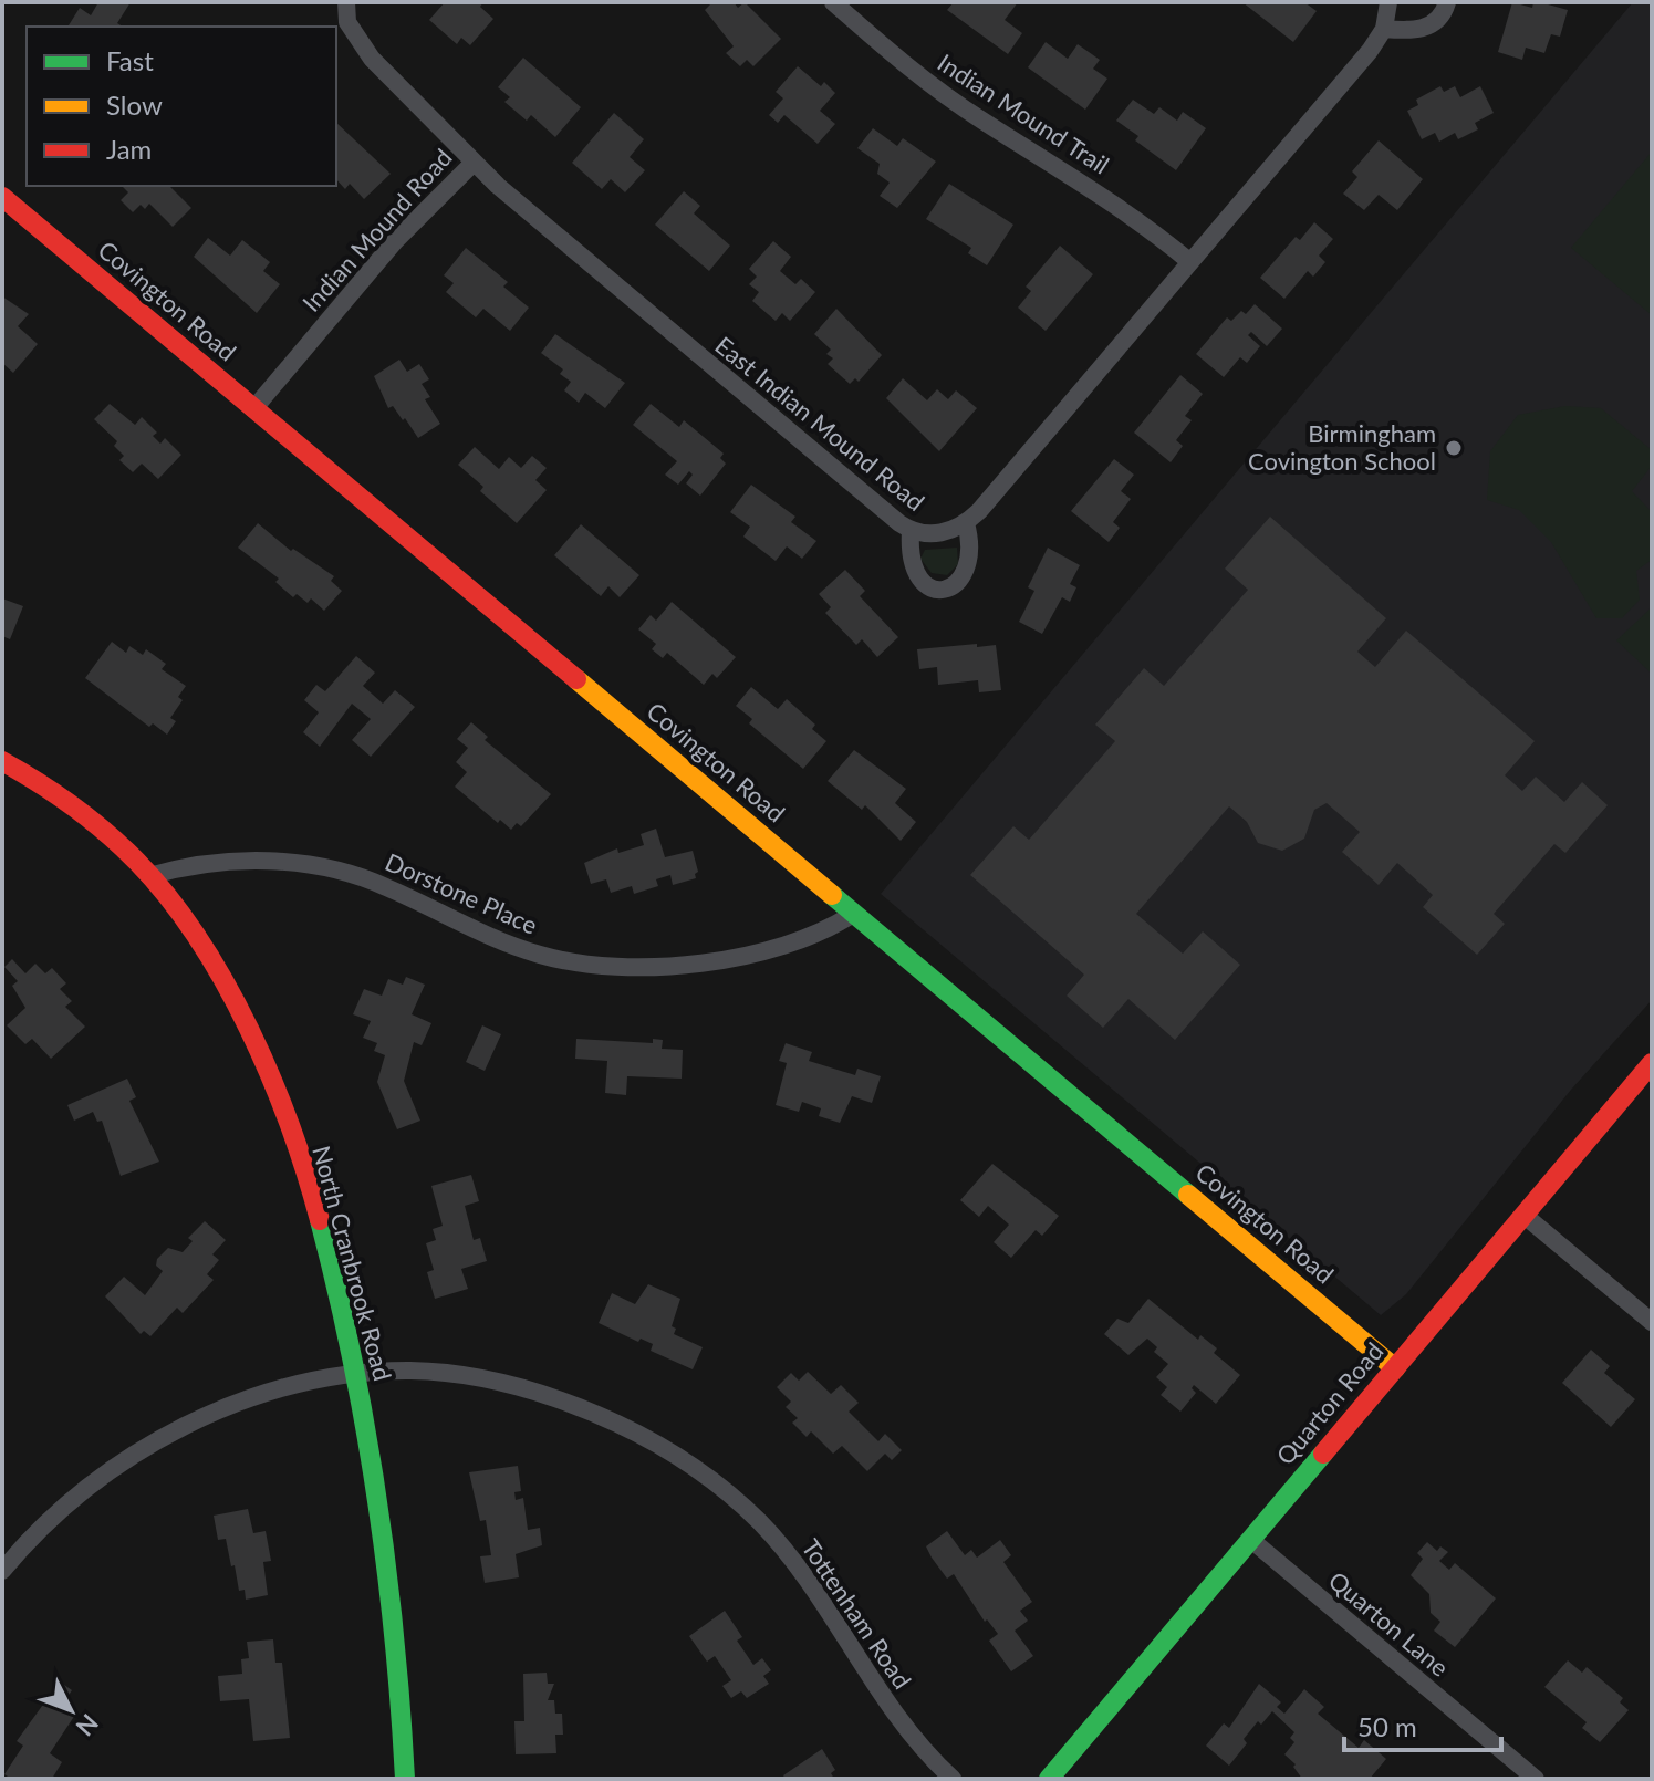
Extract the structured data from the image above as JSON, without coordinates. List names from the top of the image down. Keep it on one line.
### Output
{"streets":{"street":["Indian Mound Trail","Indian Mound Road","Covington Road","East Indian Mound Road","Dorstone Place","North Cranbrook Road","Quarton Road","Tottenham Road","Quarton Lane"]},"crossings":[["Indian Mound Road","Covington Road"],["Indian Mound Road","East Indian Mound Road"],["Covington Road","Dorstone Place"],["Covington Road","Quarton Road"],["Dorstone Place","North Cranbrook Road"],["North Cranbrook Road","Tottenham Road"],["Quarton Road","Quarton Lane"]],"places":["Birmingham Covington School"],"legend":["Fast","Slow","Jam"],"scale_bar":"50 m","north":"bottom right"}
